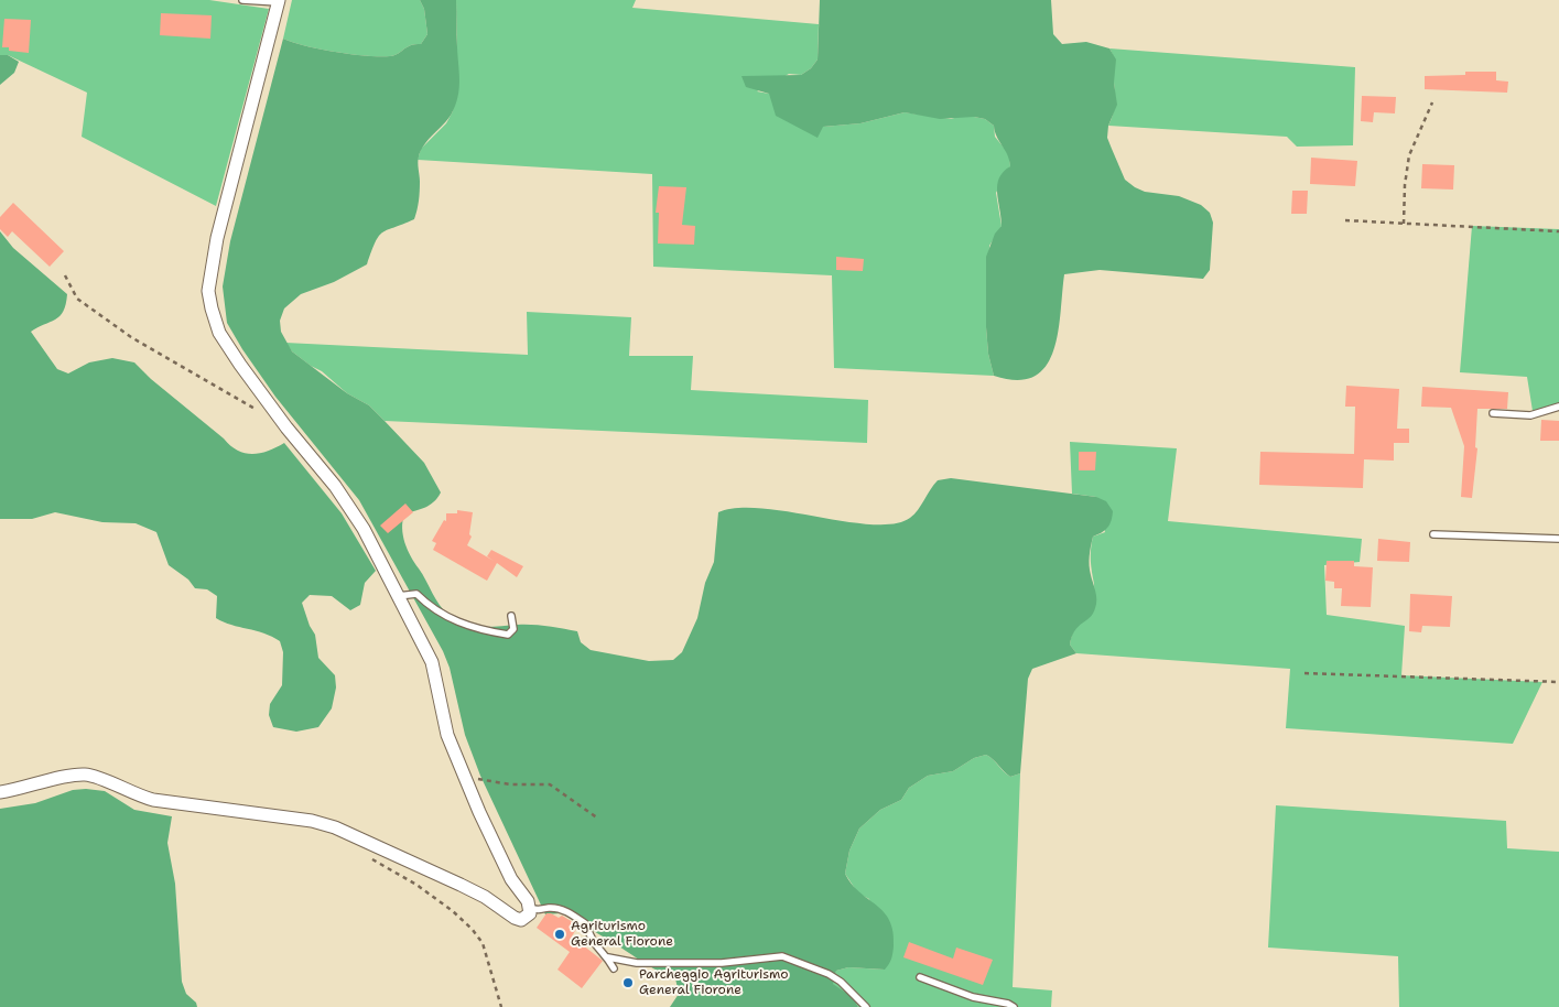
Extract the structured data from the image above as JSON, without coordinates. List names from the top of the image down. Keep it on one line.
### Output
{"places":["Agriturismo General Fiorone","Parcheggio Agriturismo General Fiorone"]}
